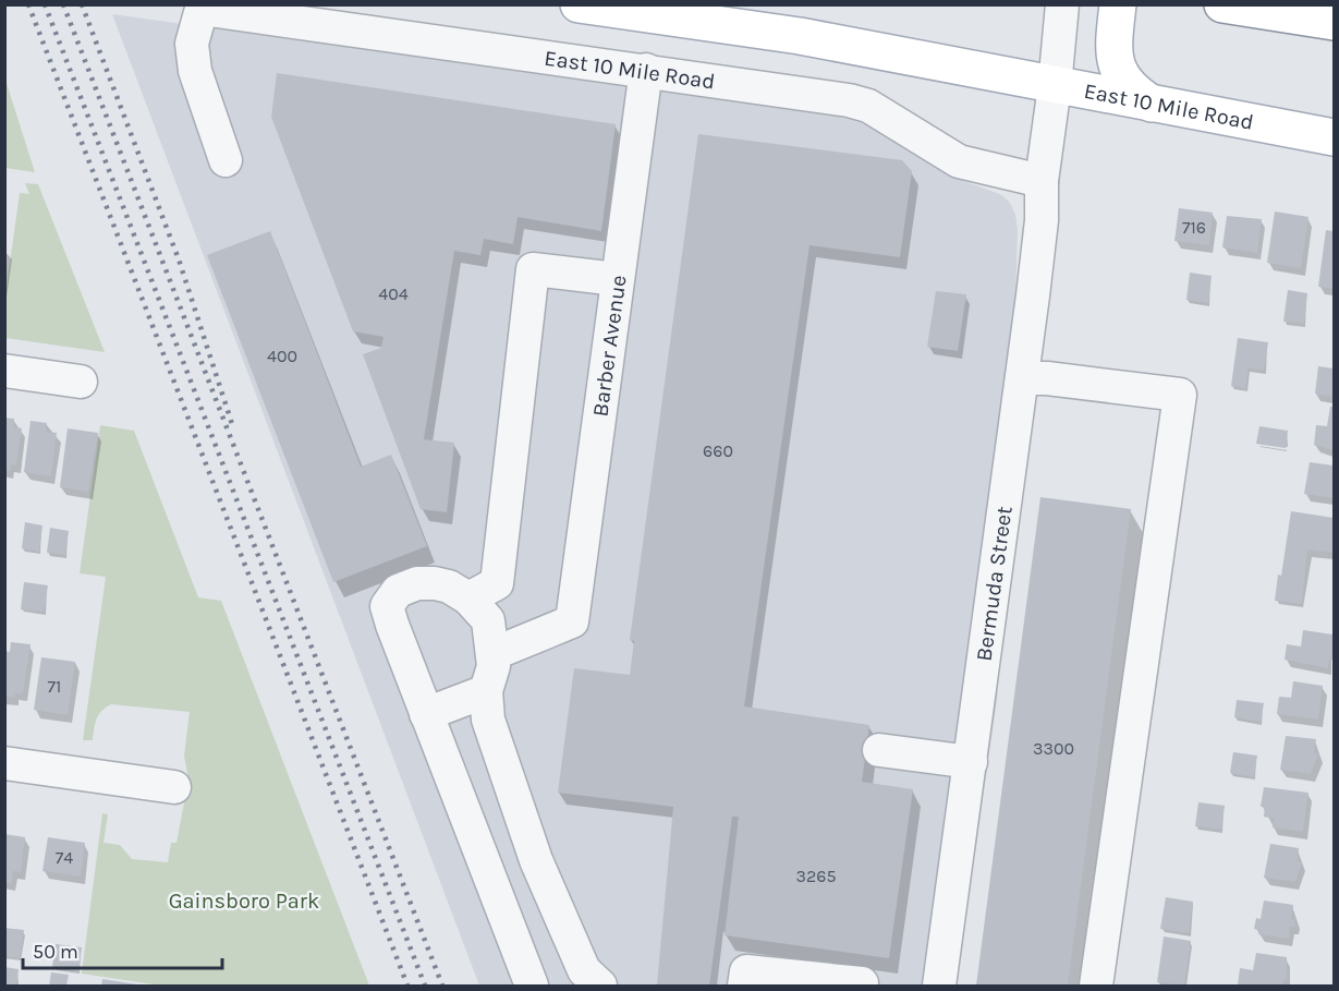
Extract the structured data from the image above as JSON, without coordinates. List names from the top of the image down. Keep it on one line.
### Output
{"streets":{"main road":["East 10 Mile Road"],"street":["Barber Avenue","Bermuda Street"]},"crossings":[["East 10 Mile Road","Barber Avenue"],["East 10 Mile Road","Bermuda Street"]],"parks":["Gainsboro Park"],"house_numbers":["716","404","400","660","71","3300","74","3265"],"scale_bar":"50 m"}
